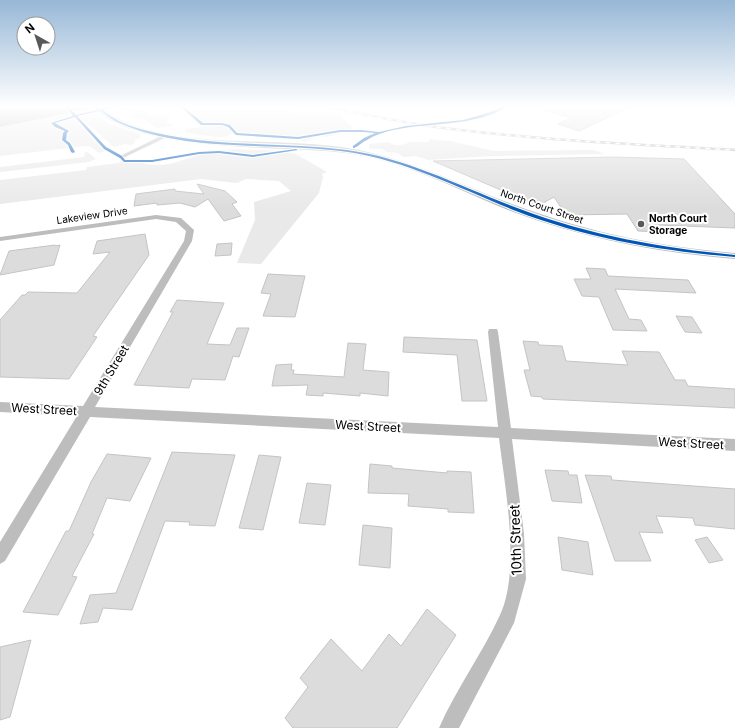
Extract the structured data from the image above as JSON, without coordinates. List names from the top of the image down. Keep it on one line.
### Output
{"streets":{"street":["North Court Street","Lakeview Drive","9th Street","West Street","10th Street"]},"crossings":[["Lakeview Drive","9th Street"],["9th Street","West Street"],["West Street","10th Street"]],"places":["North Court Storage"],"north":"top left"}
